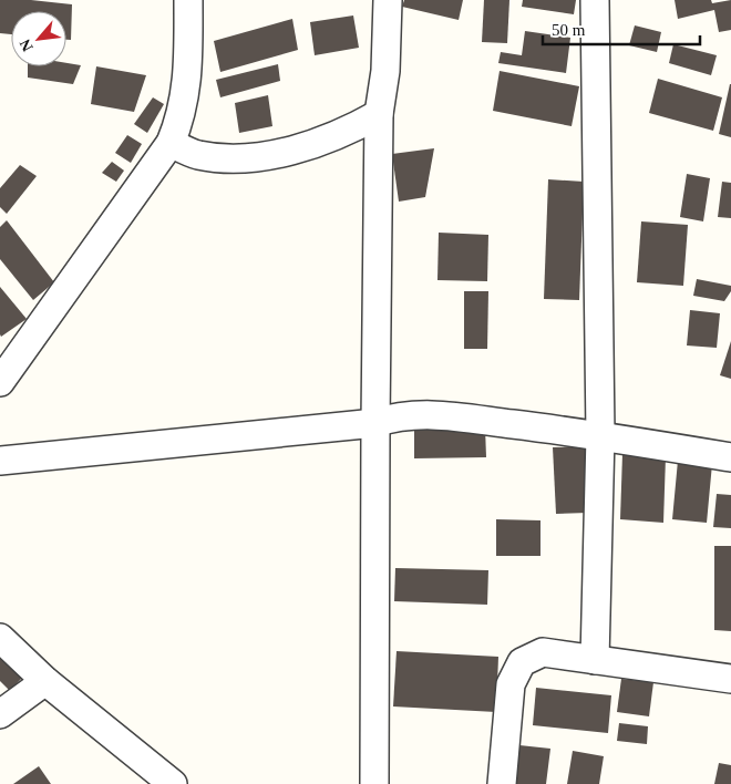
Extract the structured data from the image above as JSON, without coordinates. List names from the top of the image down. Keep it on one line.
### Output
{"scale_bar":"50 m","north":"bottom left"}
